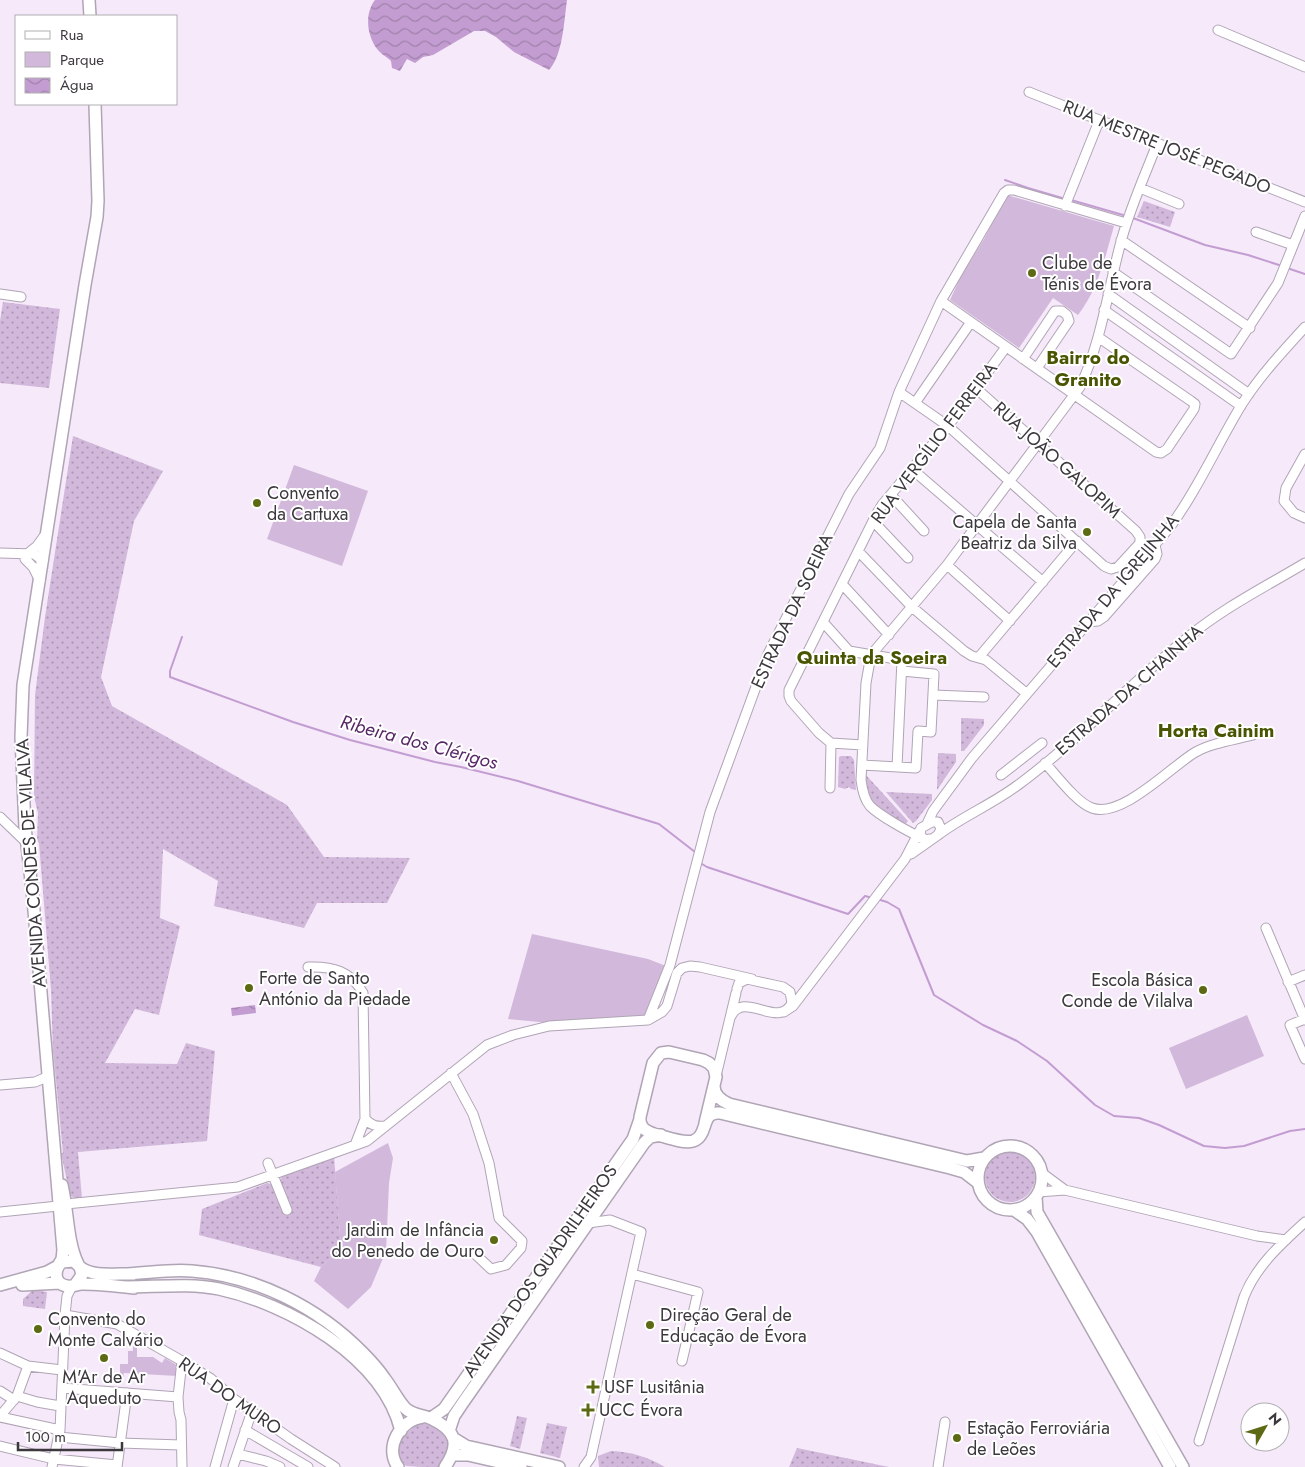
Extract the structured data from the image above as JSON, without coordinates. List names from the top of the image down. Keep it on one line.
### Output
{"streets":{"main road":["AVENIDA CONDES DE VILALVA","AVENIDA DOS QUADRILHEIROS"],"street":["RUA MESTRE JOSÉ PEGADO","RUA VERGÍLIO FERREIRA","RUA JOÃO GALOPIM","ESTRADA DA IGREJINHA","ESTRADA DA SOEIRA","ESTRADA DA CHAINHA","RUA DO MURO"]},"crossings":[["RUA VERGÍLIO FERREIRA","RUA JOÃO GALOPIM"]],"districts":["Bairro do Granito","Quinta da Soeira","Horta Cainim"],"water":["Ribeira dos Clérigos"],"places":{"other":["Clube de Ténis de Évora","Convento da Cartuxa","Capela de Santa Beatriz da Silva","Forte de Santo António da Piedade","Escola Básica Conde de Vilalva","Jardim de Infância do Penedo de Ouro","Direção Geral de Educação de Évora","Convento do Monte Calvário","M'Ar de Ar Aqueduto","Estação Ferroviária de Leões"],"health":["USF Lusitânia","UCC Évora"]},"legend":["Rua","Parque","Água"],"scale_bar":"100 m","north":"top right"}
